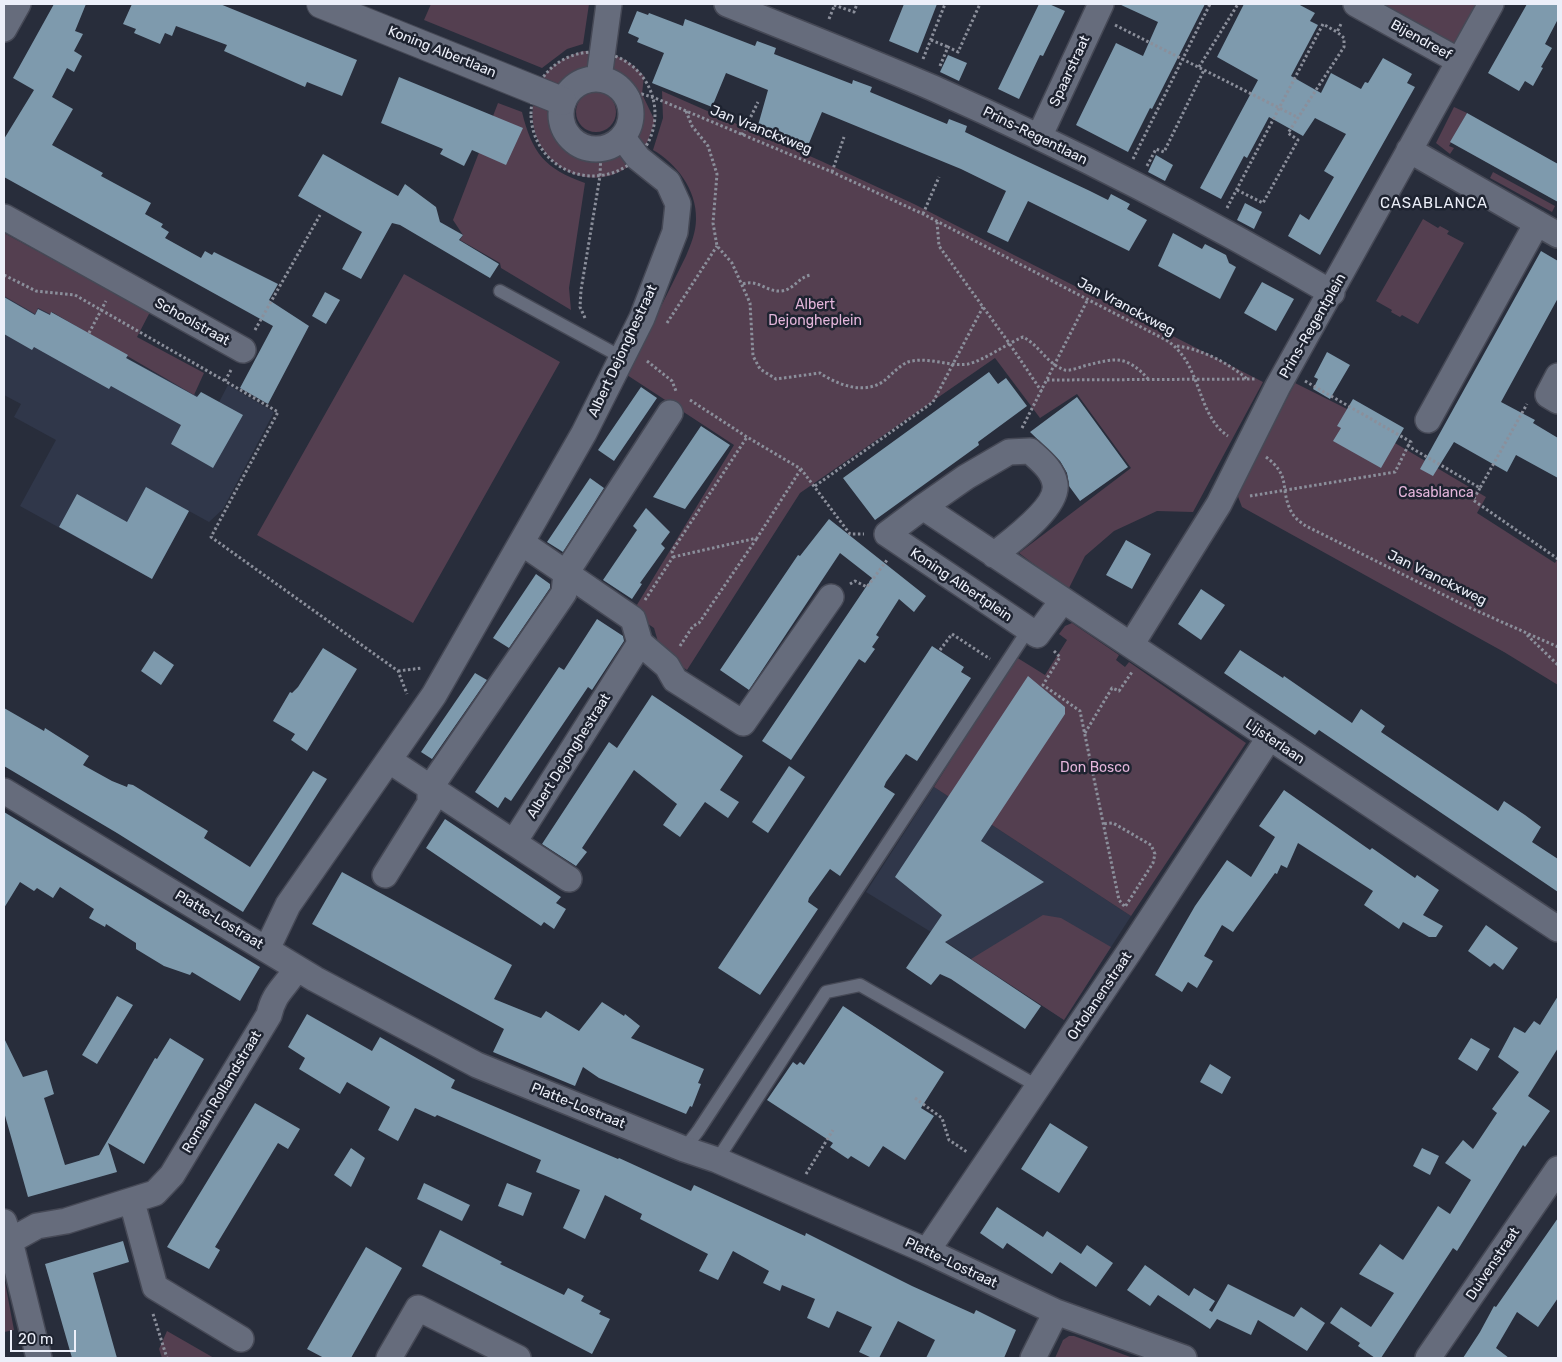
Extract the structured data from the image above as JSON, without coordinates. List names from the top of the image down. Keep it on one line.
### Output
{"streets":{"street":["Bijendreef","Koning Albertlaan","Spaarstraat","Prins-Regentlaan","Schoolstraat","Prins-Regentplein","Albert Dejonghestraat","Koning Albertplein","Lijsterlaan","Platte-Lostraat","Ortolanenstraat","Romain Rollandstraat","Duivenstraat"],"path":["Jan Vranckxweg"]},"crossings":[["Bijendreef","Prins-Regentplein"],["Koning Albertlaan","Jan Vranckxweg"],["Koning Albertlaan","Albert Dejonghestraat"],["Spaarstraat","Prins-Regentlaan"],["Jan Vranckxweg","Prins-Regentplein"],["Jan Vranckxweg","Albert Dejonghestraat"],["Prins-Regentlaan","Prins-Regentplein"],["Prins-Regentplein","Lijsterlaan"],["Albert Dejonghestraat","Platte-Lostraat"],["Lijsterlaan","Ortolanenstraat"],["Platte-Lostraat","Ortolanenstraat"],["Platte-Lostraat","Romain Rollandstraat"]],"districts":["CASABLANCA"],"parks":["Albert Dejongheplein","Casablanca","Don Bosco"],"scale_bar":"20 m"}
